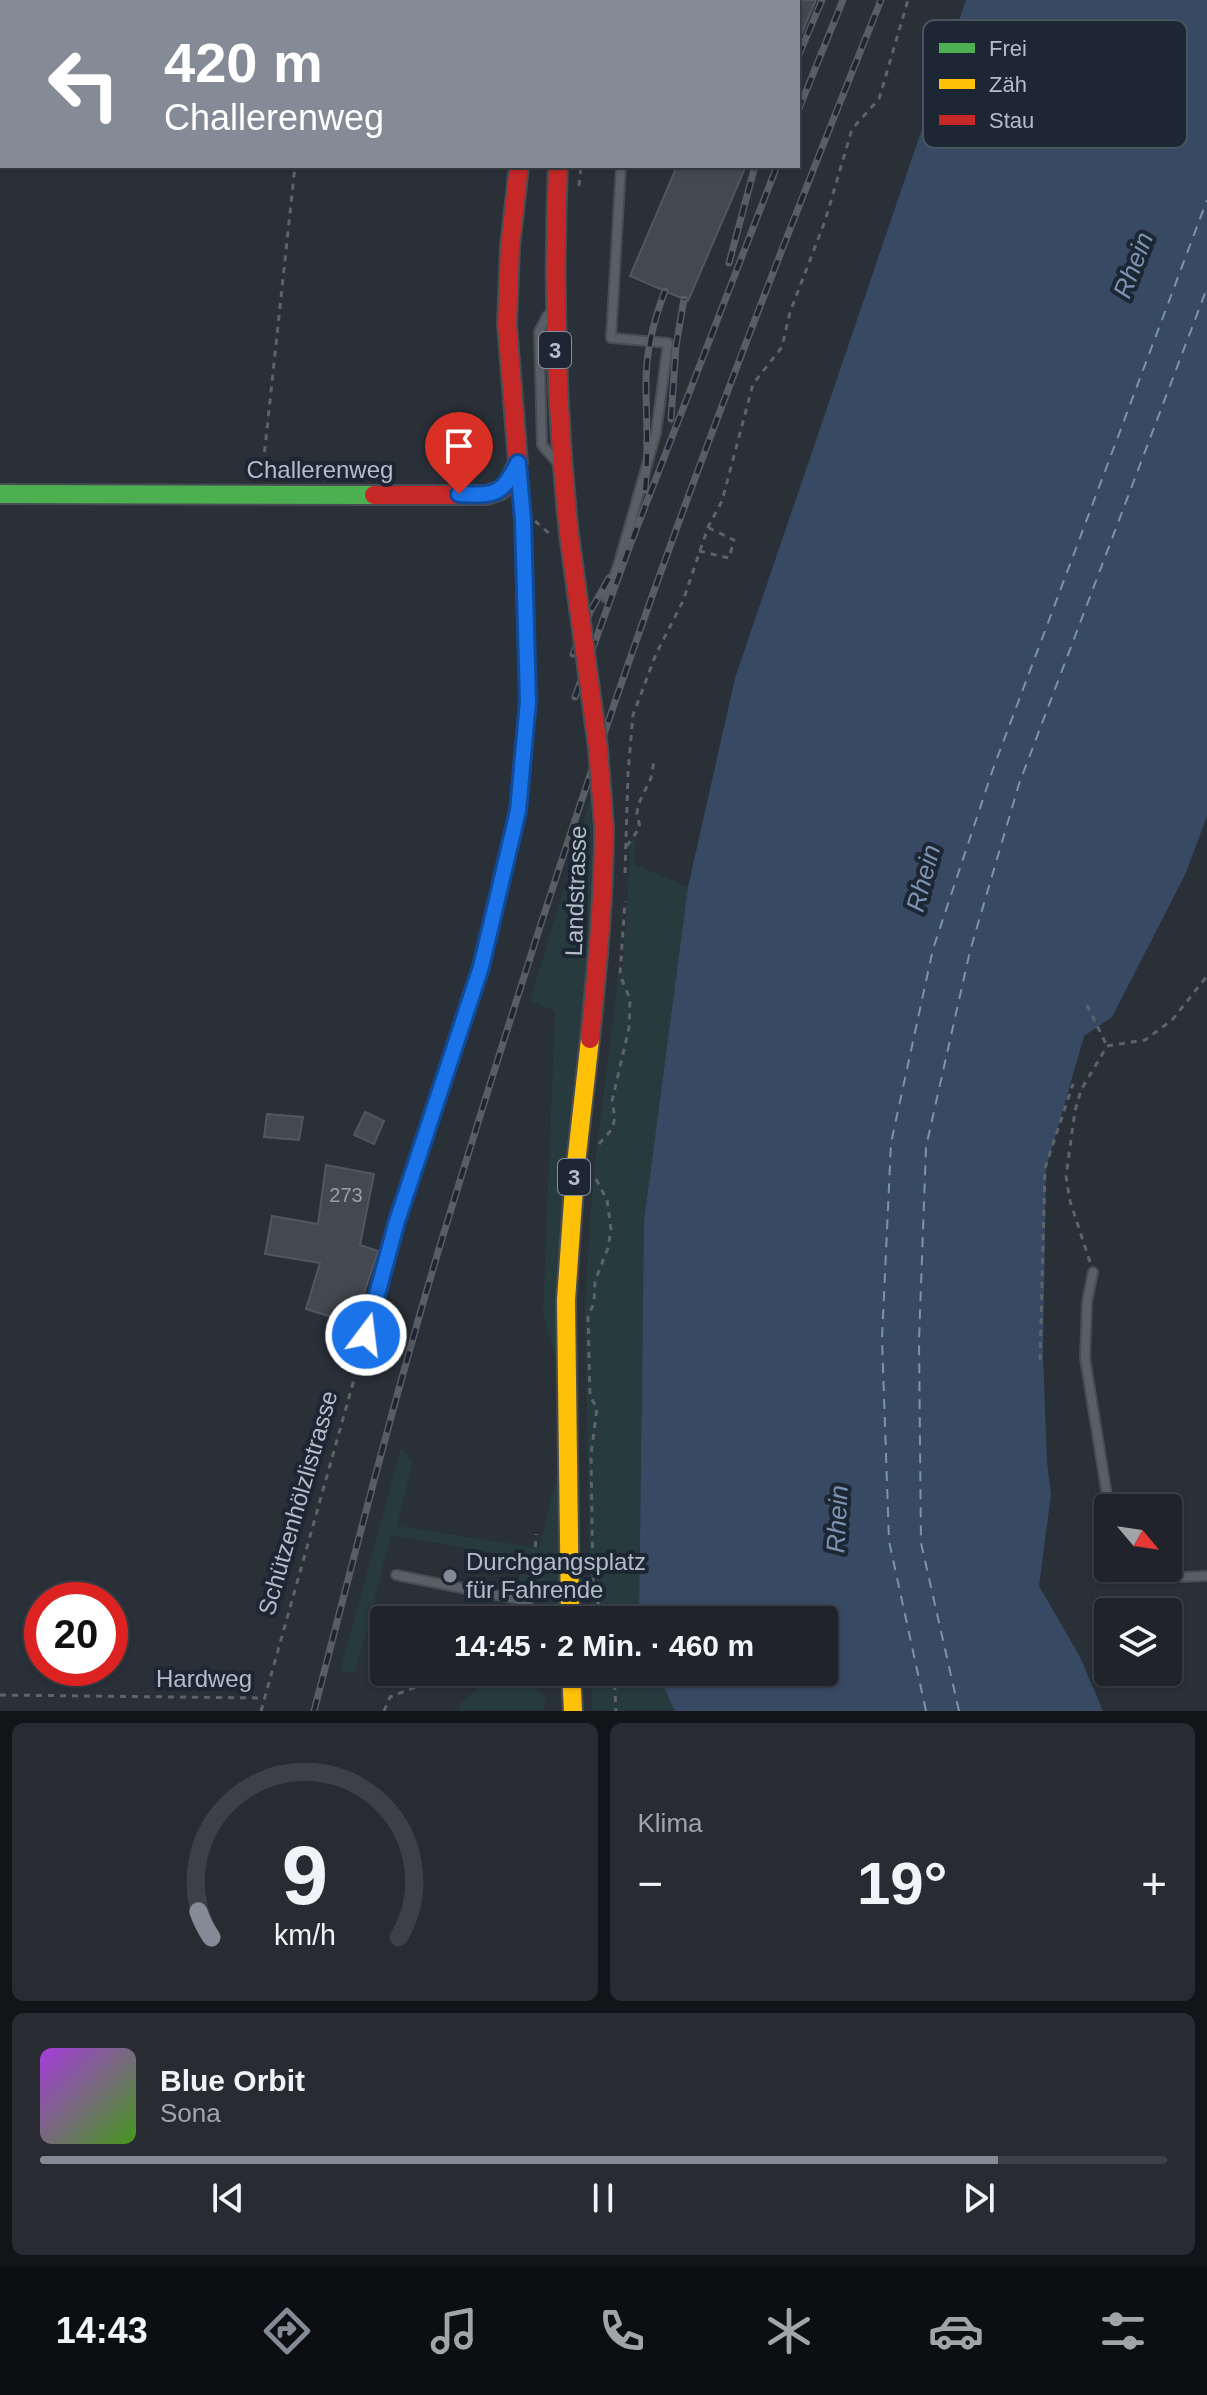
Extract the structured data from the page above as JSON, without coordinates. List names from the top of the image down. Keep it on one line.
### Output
{"streets":{"main road":["3","Challerenweg","Landstrasse"],"lane":["Schützenhölzlistrasse"],"path":["Hardweg"]},"crossings":[["Challerenweg","Schützenhölzlistrasse"],["Schützenhölzlistrasse","Hardweg"]],"water":["Rhein"],"places":["Durchgangsplatz für Fahrende"],"house_numbers":["273"],"legend":["Frei","Zäh","Stau"],"north":"bottom right","page":{"turn":["420 m","Challerenweg"],"limit":"20","trip":"14:45 · 2 Min. · 460 m","tile":"Klima","heat":["−","19°","+"],"song":["Blue Orbit","Sona"],"tabs":"14:43","gauge":["9","km/h"]}}
